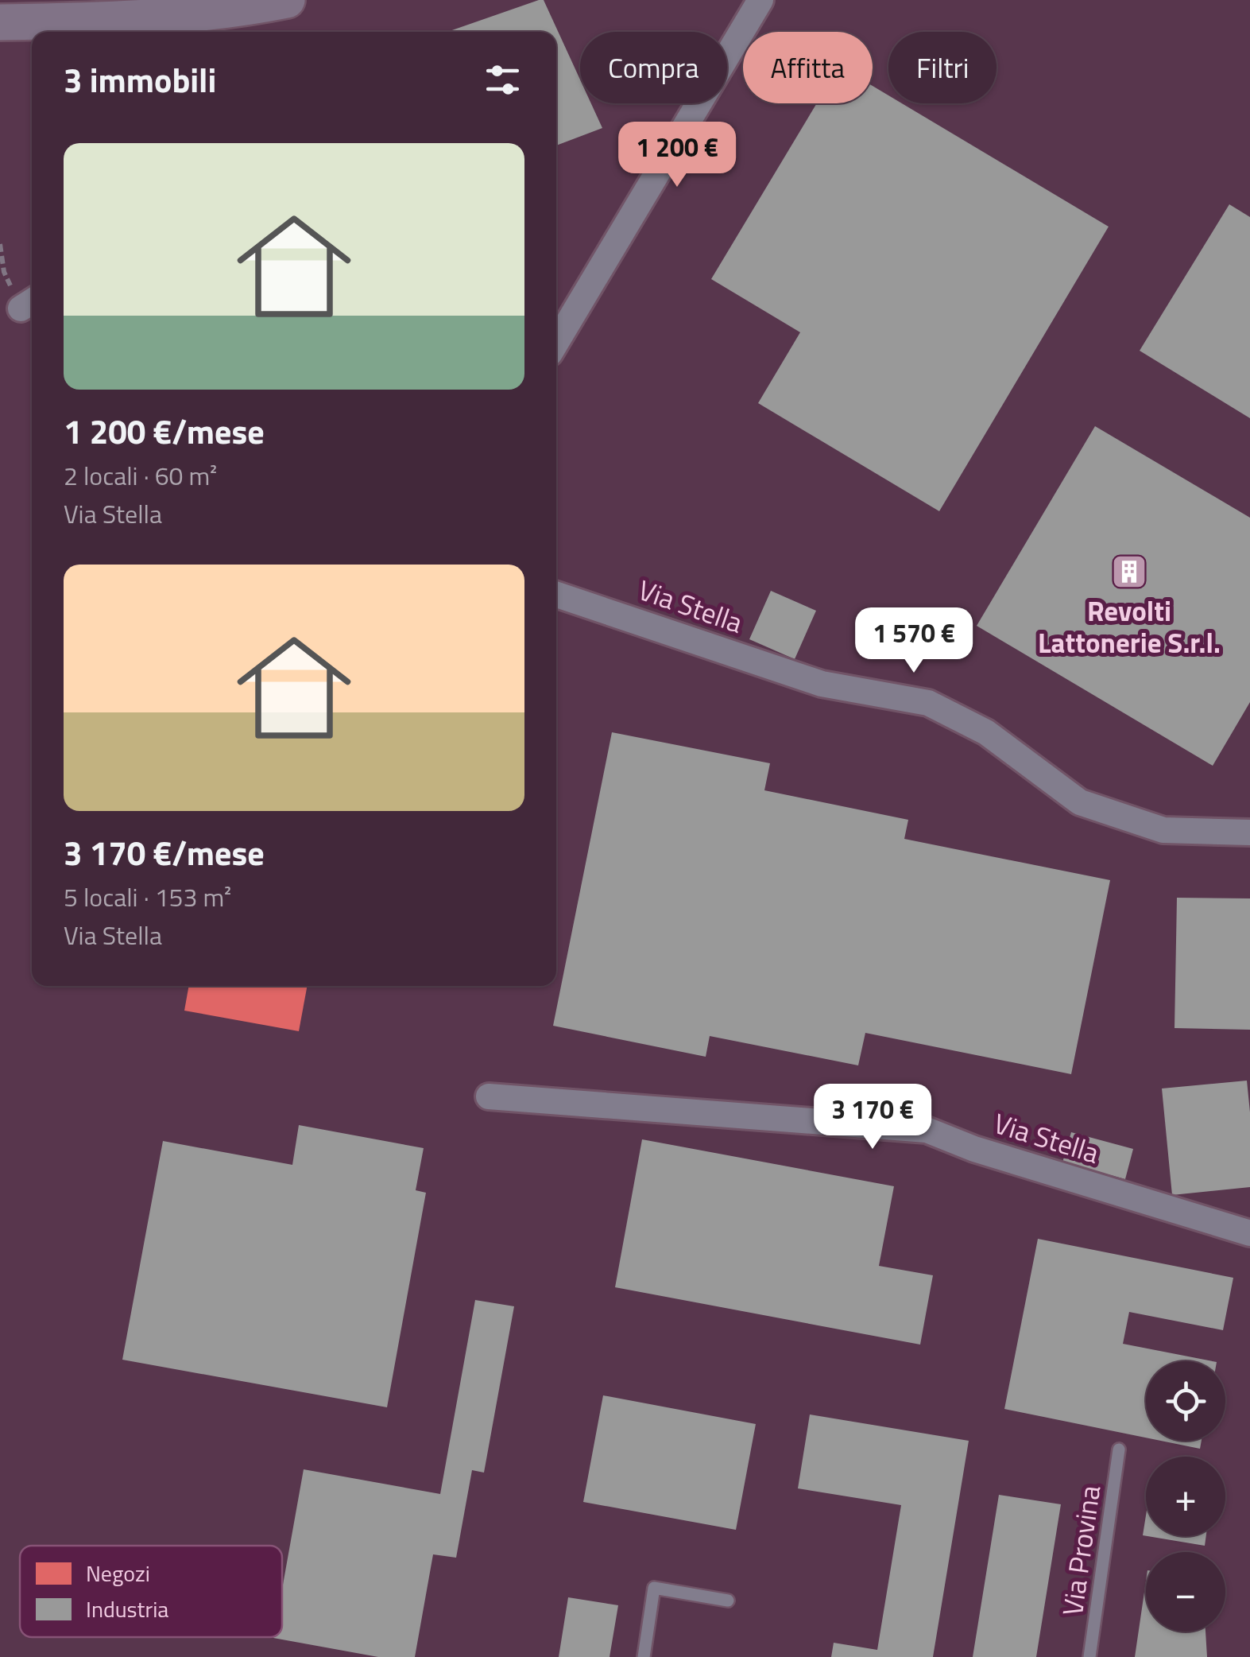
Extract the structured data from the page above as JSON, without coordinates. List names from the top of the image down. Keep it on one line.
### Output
{"streets":{"street":["Via Stella"],"lane":["Via Provina"]},"places":{"building":["Revolti Lattonerie S.r.l."]},"legend":["Negozi","Industria"],"page":{"chip":["Compra","Affitta","Filtri"],"heading":"3 immobili","price":["1 200 €","1 570 €","3 170 €"],"list":[{"name":"1 200 €/mese","note":"2 locali · 60 m² · Via Stella"},{"name":"3 170 €/mese","note":"5 locali · 153 m² · Via Stella"}],"map_buttons":["+","−"]}}
